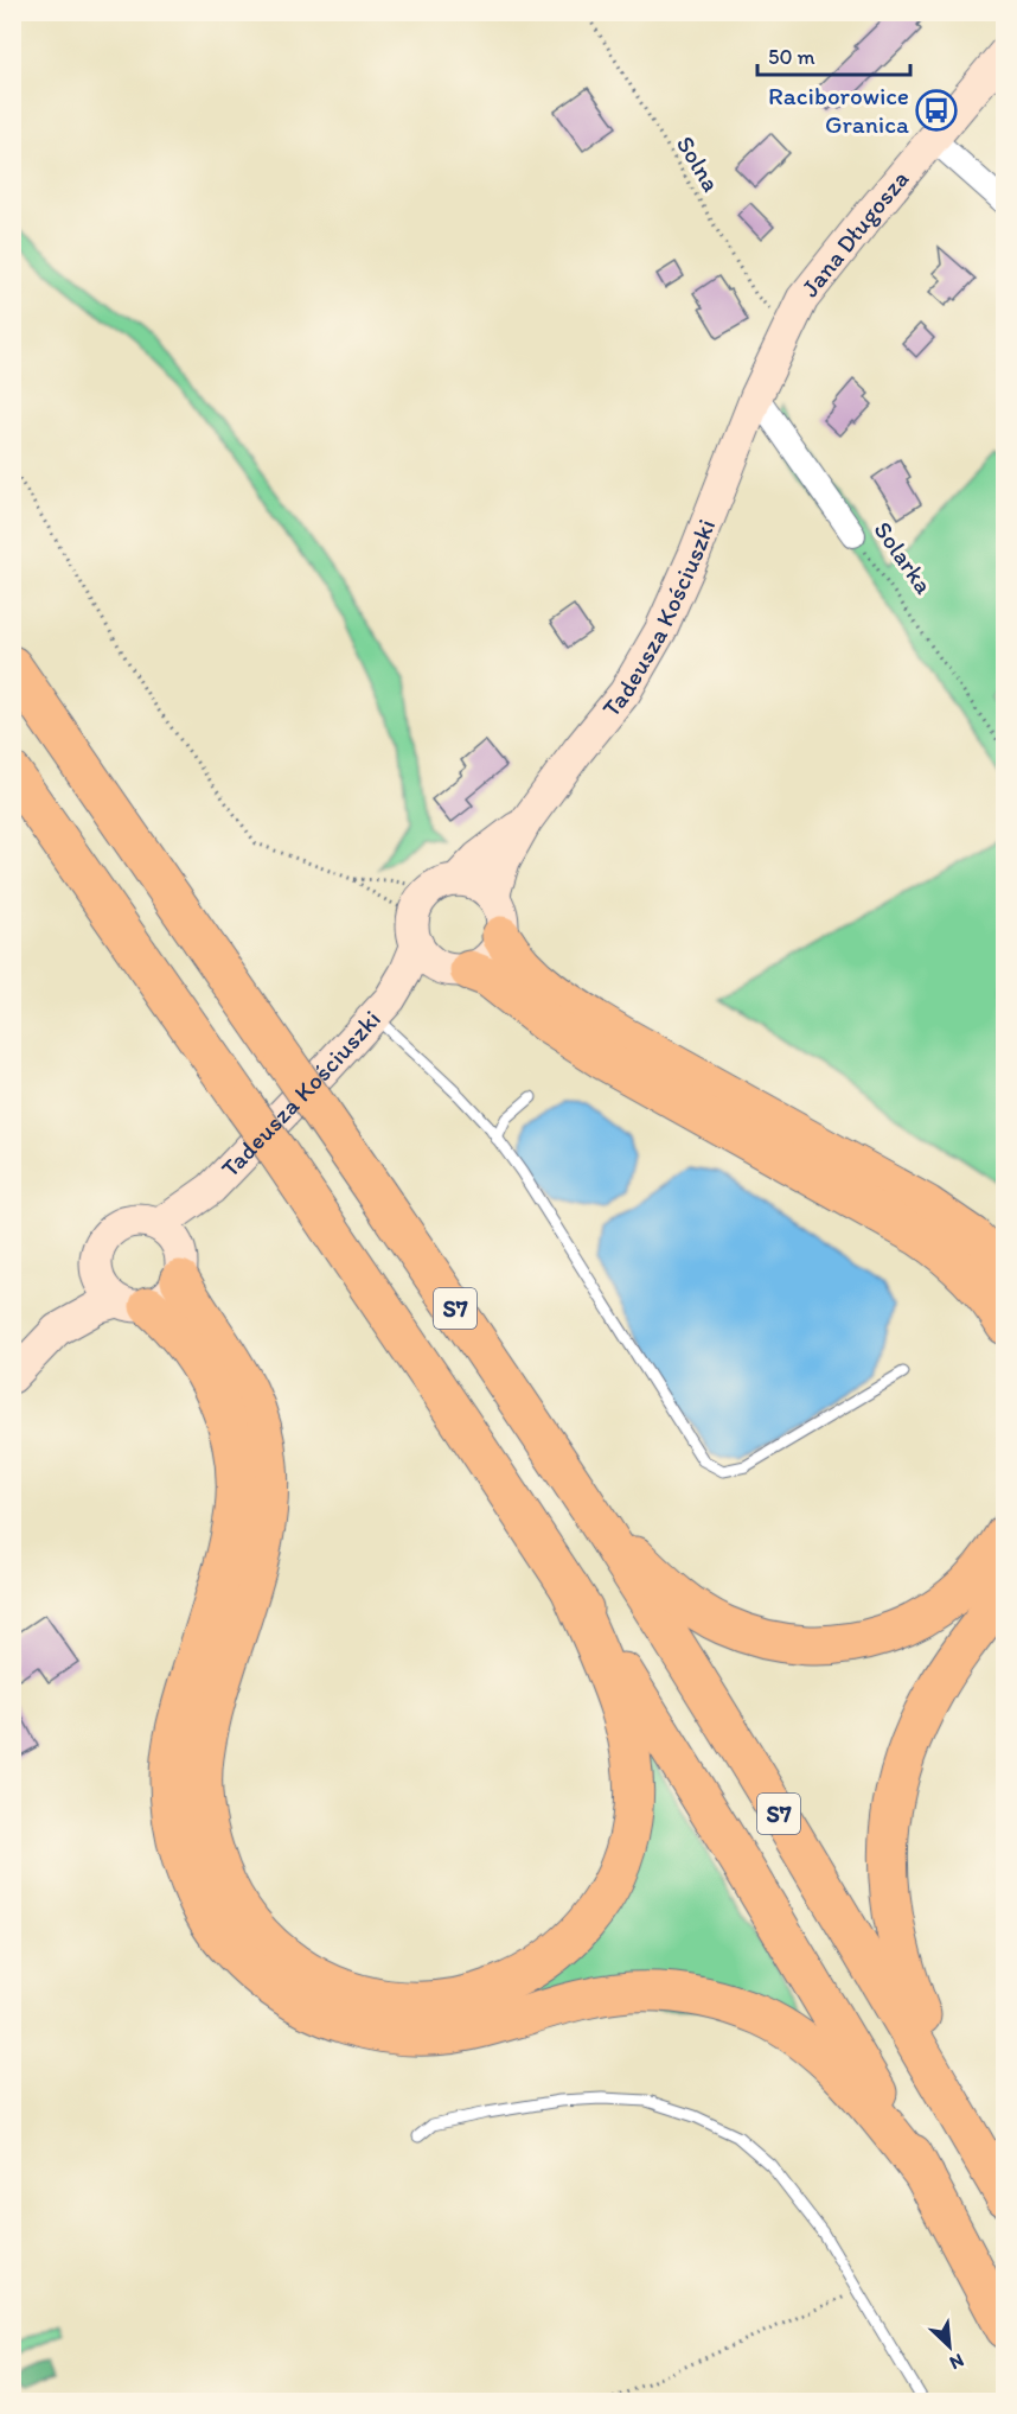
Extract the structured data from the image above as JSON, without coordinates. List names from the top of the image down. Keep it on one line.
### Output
{"streets":{"highway":["S7"],"street":["Jana Długosza","Solarka","Tadeusza Kościuszki"],"path":["Solna"]},"crossings":[["Solna","Jana Długosza"],["Jana Długosza","Solarka"],["Jana Długosza","Tadeusza Kościuszki"],["Solarka","Tadeusza Kościuszki"]],"places":{"bus stop":["Raciborowice Granica"]},"scale_bar":"50 m","north":"bottom right"}
